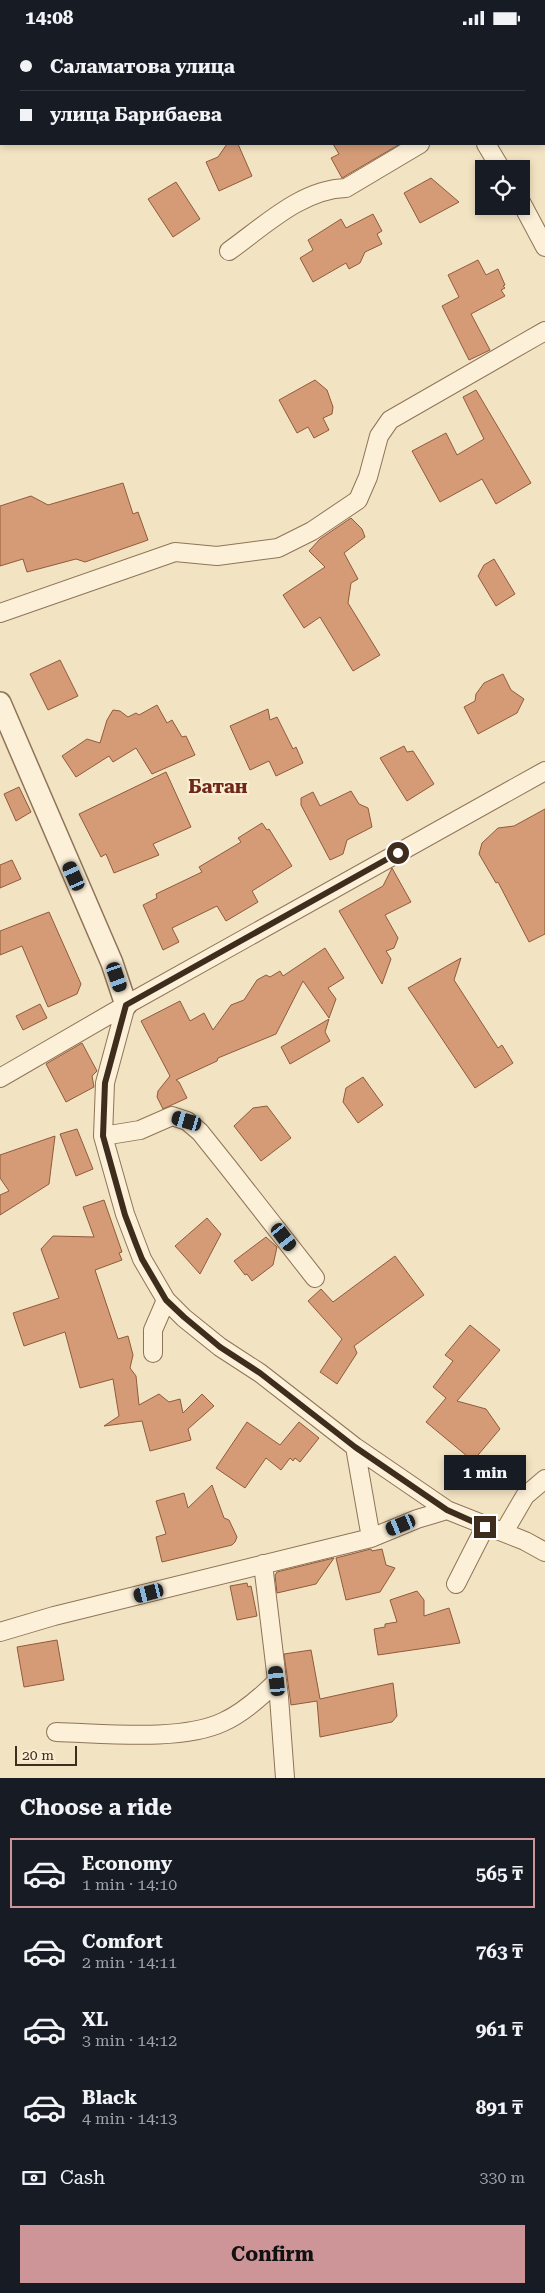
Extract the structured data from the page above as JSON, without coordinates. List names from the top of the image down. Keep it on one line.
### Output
{"districts":["Батан"],"scale_bar":"20 m","page":{"status":"14:08","banner":["Саламатова улица","улица Барибаева"],"bubble":"1 min","scale":"20 m","heading":"Choose a ride","list":[{"name":"Economy","note":"1 min · 14:10","value":"565 ₸"},{"name":"Comfort","note":"2 min · 14:11","value":"763 ₸"},{"name":"XL","note":"3 min · 14:12","value":"961 ₸"},{"name":"Black","note":"4 min · 14:13","value":"891 ₸"}],"pay":["Cash","330 m"],"buttons":"Confirm"}}
